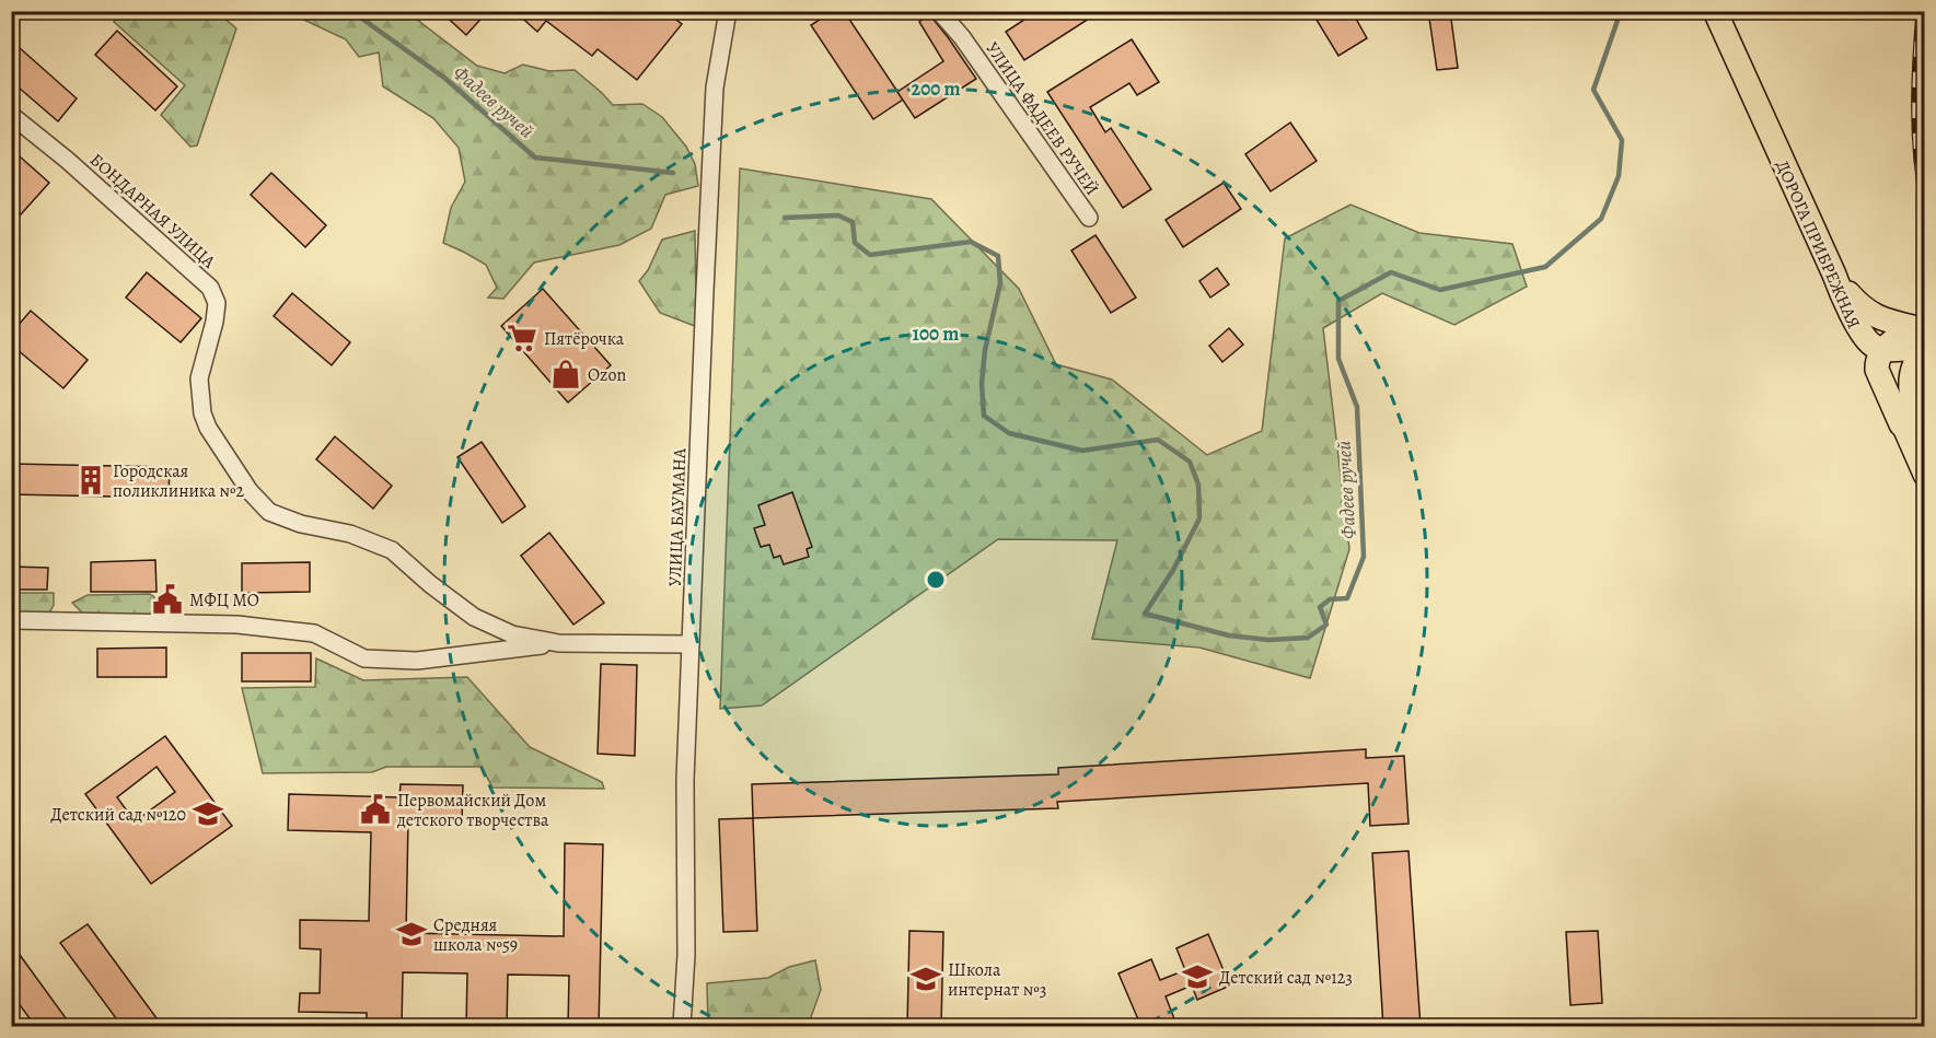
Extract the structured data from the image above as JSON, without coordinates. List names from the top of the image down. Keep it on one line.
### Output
{"streets":{"highway":["ДОРОГА ПРИБРЕЖНАЯ"],"street":["УЛИЦА ФАДЕЕВ РУЧЕЙ","БОНДАРНАЯ УЛИЦА","УЛИЦА БАУМАНА"]},"crossings":[["БОНДАРНАЯ УЛИЦА","УЛИЦА БАУМАНА"]],"water":["Фадеев ручей"],"places":{"supermarket":["Пятёрочка"],"shop":["Ozon"],"building":["Городская поликлиника №2"],"public building":["МФЦ МО","Первомайский Дом детского творчества"],"school or university":["Детский сад №120","Средняя школа №59","Детский сад №123","Школа интернат №3"]},"rings":["200 m","100 m"]}
